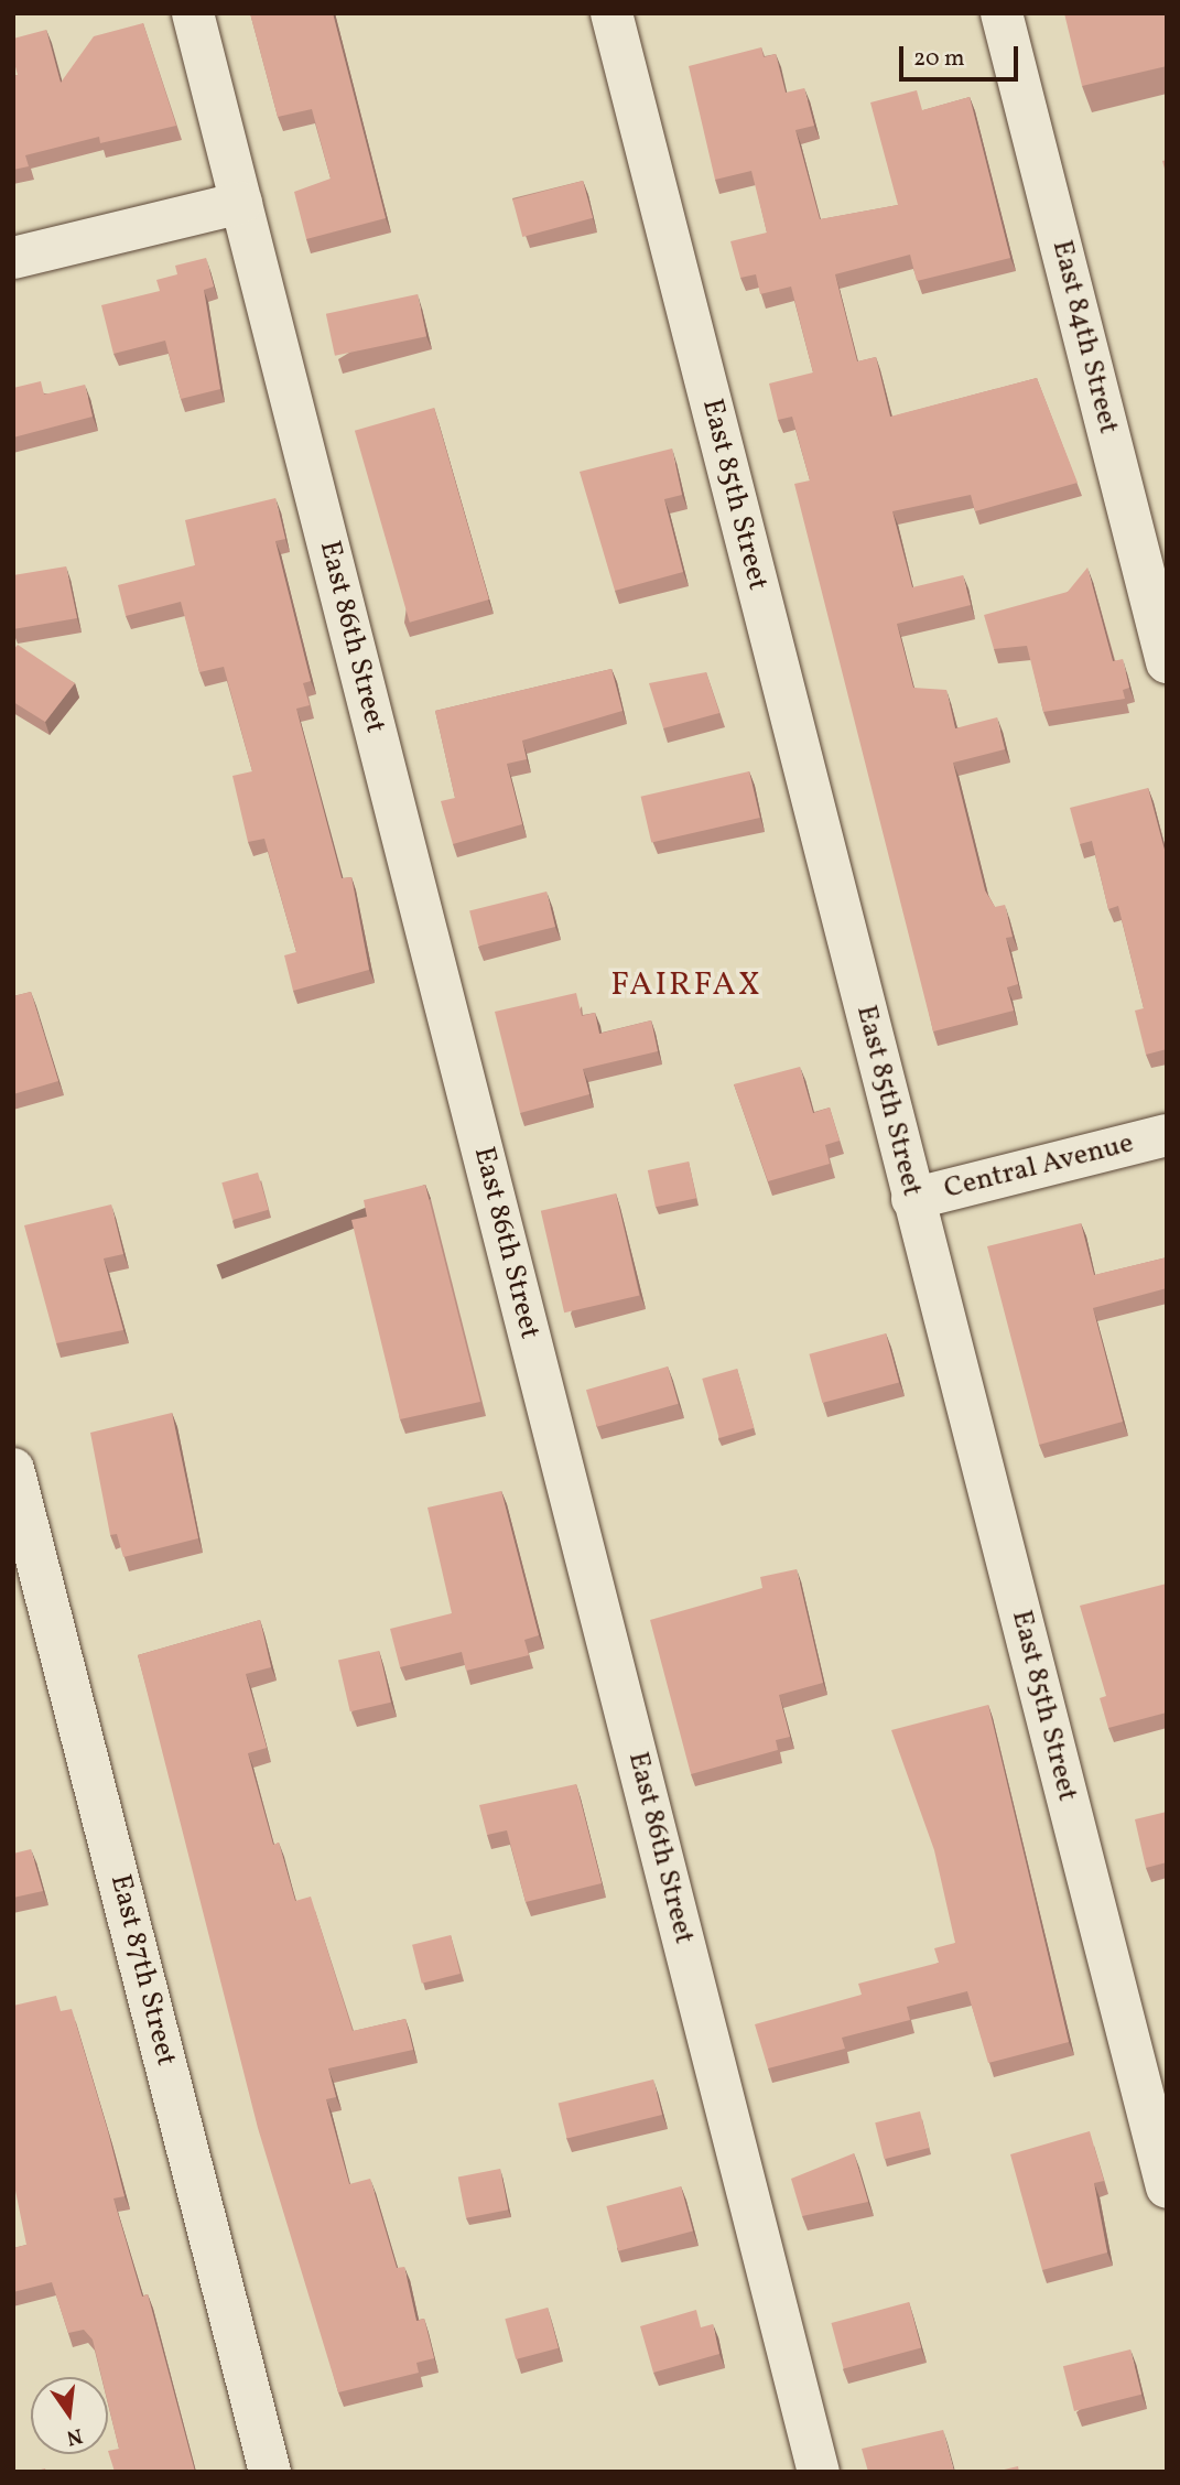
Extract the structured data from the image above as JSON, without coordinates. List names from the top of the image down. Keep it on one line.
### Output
{"streets":{"street":["East 84th Street","East 85th Street","East 86th Street","Central Avenue","East 87th Street"]},"crossings":[["East 85th Street","Central Avenue"]],"districts":["FAIRFAX"],"scale_bar":"20 m","north":"bottom"}
